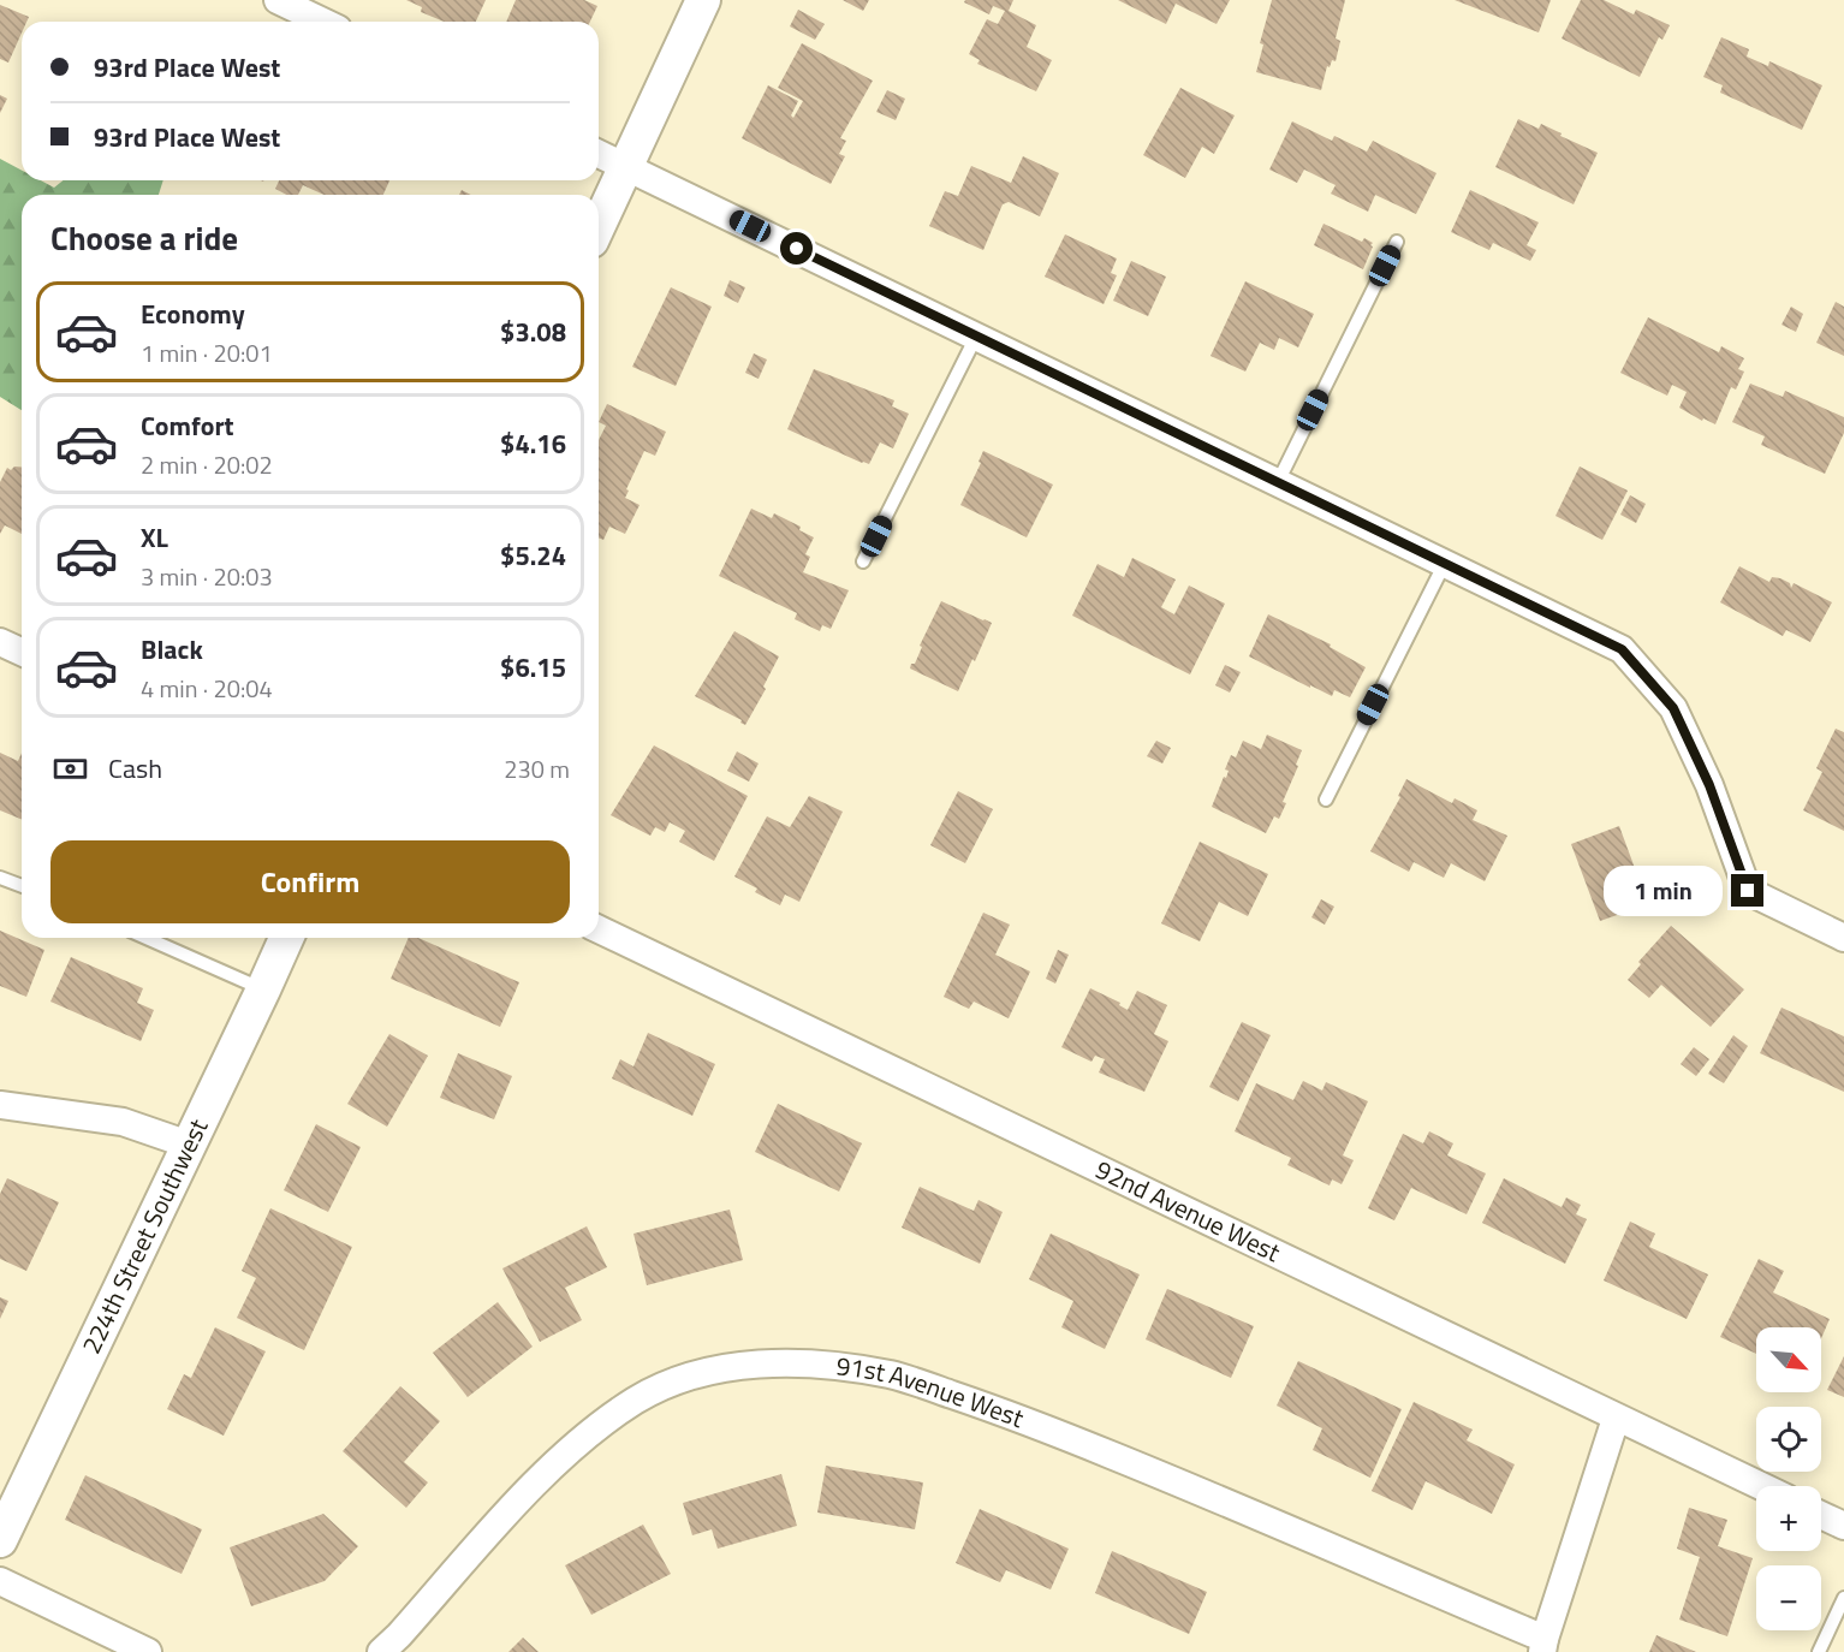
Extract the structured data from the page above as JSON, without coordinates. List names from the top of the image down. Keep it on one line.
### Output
{"streets":{"street":["92nd Avenue West","224th Street Southwest","91st Avenue West"]},"north":"bottom right","page":{"banner":["93rd Place West","93rd Place West"],"heading":"Choose a ride","list":[{"name":"Economy","note":"1 min · 20:01","value":"$3.08"},{"name":"Comfort","note":"2 min · 20:02","value":"$4.16"},{"name":"XL","note":"3 min · 20:03","value":"$5.24"},{"name":"Black","note":"4 min · 20:04","value":"$6.15"}],"pay":["Cash","230 m"],"buttons":"Confirm","bubble":"1 min","map_buttons":["+","−"]}}
